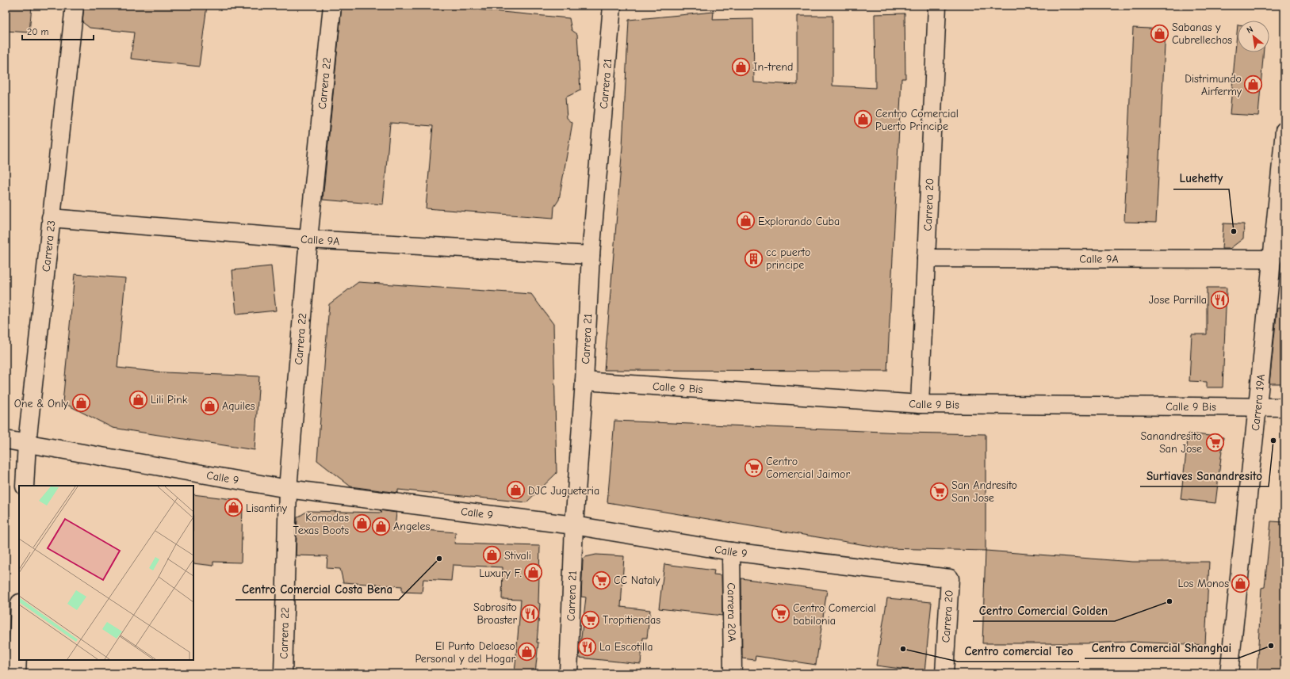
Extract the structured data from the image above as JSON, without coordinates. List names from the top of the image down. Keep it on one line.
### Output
{"streets":{"street":["Carrera 22","Carrera 21","Carrera 20","Calle 9A","Carrera 23","Calle 9 Bis","Carrera 19A","Calle 9","Carrera 20A"]},"crossings":[["Carrera 22","Calle 9A"],["Carrera 22","Calle 9"],["Carrera 21","Calle 9A"],["Carrera 21","Calle 9 Bis"],["Carrera 21","Calle 9"],["Carrera 20","Calle 9A"],["Carrera 20","Calle 9 Bis"],["Carrera 20","Calle 9"],["Calle 9A","Carrera 23"],["Calle 9A","Carrera 19A"],["Carrera 23","Calle 9"],["Calle 9 Bis","Carrera 19A"],["Calle 9","Carrera 20A"]],"places":{"shop":["Sabanas y Cubrellechos","In-trend","Distrimundo Airfermy","Centro Comercial Puerto Principe","Explorando Cuba","Lili Pink","One & Only","Aquiles","DJC Jugueteria","Lisantiny","Komodas Texas Boots","Angeles","Stivali","Luxury F.","Los Monos","El Punto Delaeso Personal y del Hogar"],"other":["Luehetty","Surtiaves Sanandresito","Centro Comercial Costa Bena","Centro Comercial Golden","Centro Comercial Shanghai","Centro comercial Teo"],"building":["cc puerto principe"],"restaurant":["Jose Parrilla","Sabrosito Broaster","La Escotilla"],"supermarket":["Sanandresito San Jose","Centro Comercial Jaimor","San Andresito San Jose","CC Nataly","Centro Comercial babilonia","Tropitiendas"]},"scale_bar":"20 m","north":"top left"}
